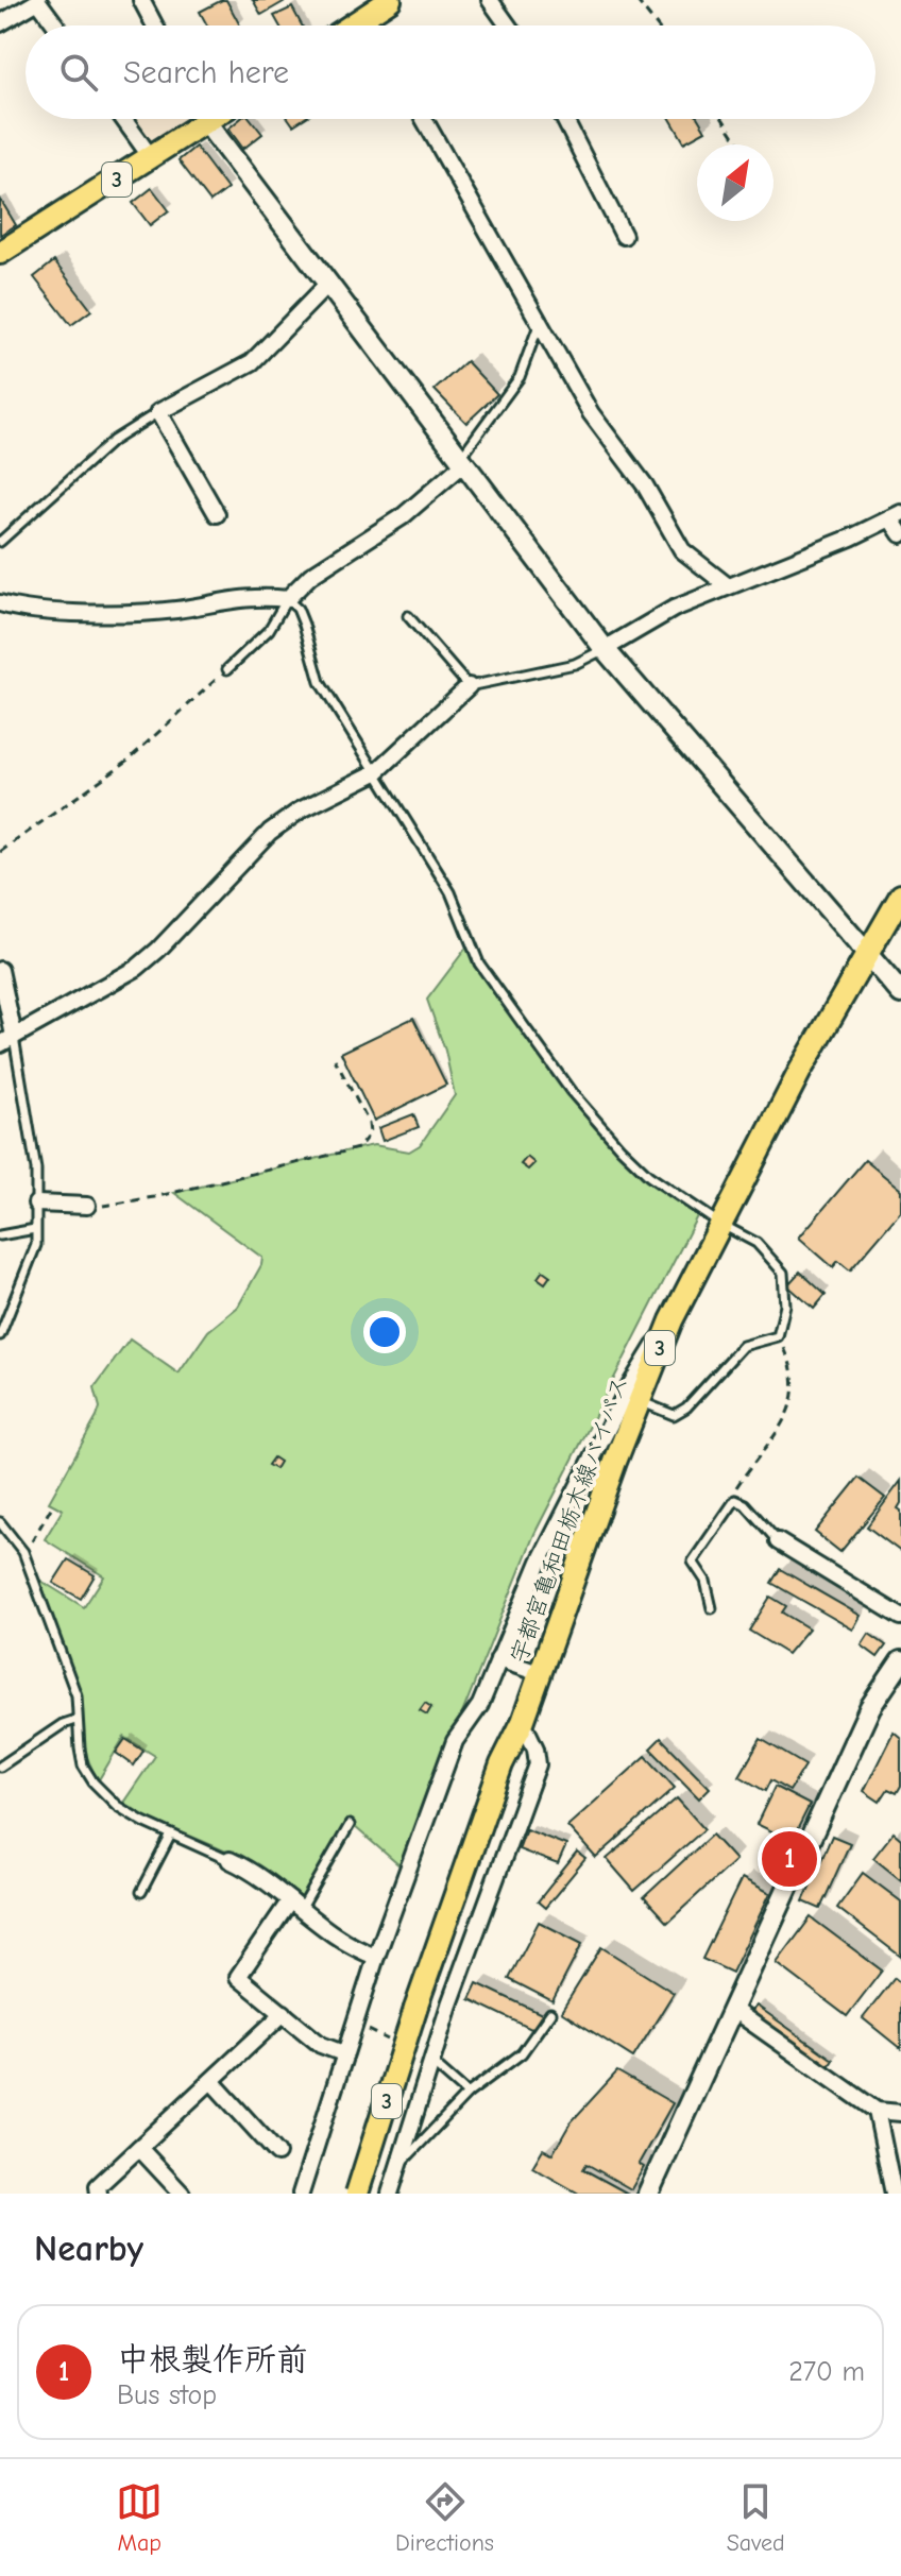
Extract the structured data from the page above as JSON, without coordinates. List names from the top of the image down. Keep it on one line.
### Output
{"streets":{"main road":["3","宇都宮亀和田栃木線バイパス"]},"north":"top right","page":{"search":"Search here","pins":"1","heading":"Nearby","list":[{"mark":"1","name":"中根製作所前","note":"Bus stop","value":"270 m"}],"nav":["Map","Directions","Saved"]}}
